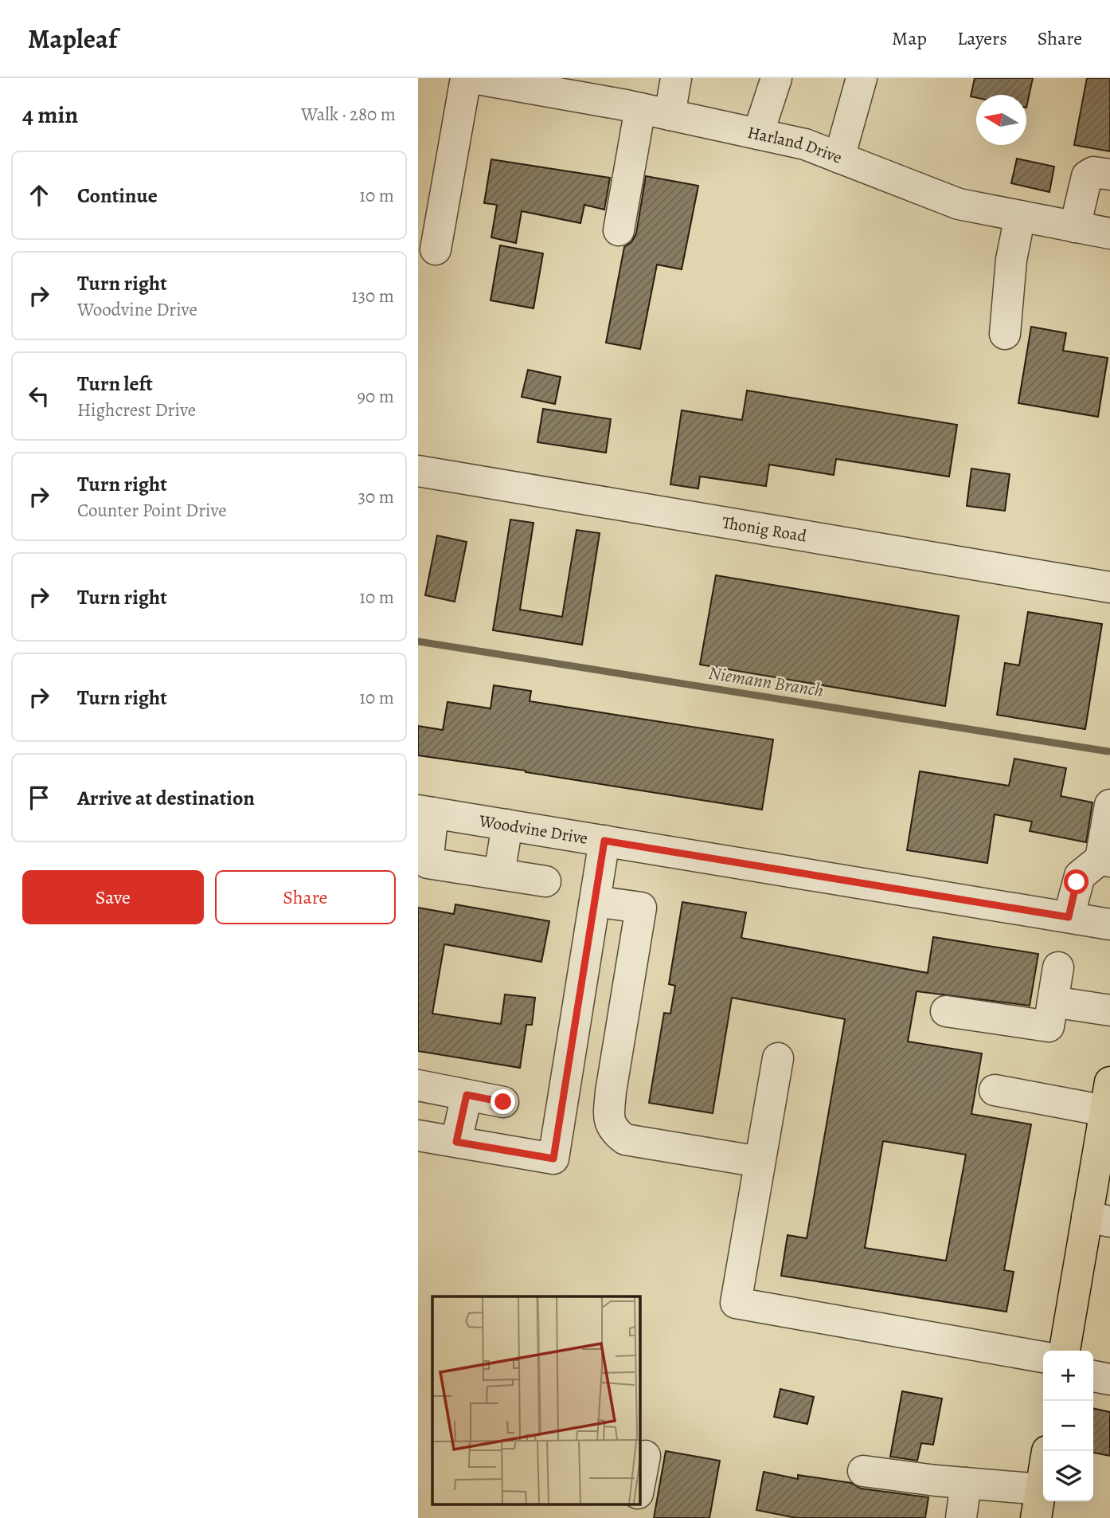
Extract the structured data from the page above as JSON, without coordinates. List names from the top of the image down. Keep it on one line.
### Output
{"streets":{"street":["Harland Drive","Thonig Road","Woodvine Drive"]},"water":["Niemann Branch"],"north":"left","page":{"header":"Mapleaf","nav":["Map","Layers","Share"],"heading":["4 min","Walk · 280 m"],"list":[["Continue","10 m"],["Turn right","Woodvine Drive","130 m"],["Turn left","Highcrest Drive","90 m"],["Turn right","Counter Point Drive","30 m"],["Turn right","10 m"],["Turn right","10 m"],"Arrive at destination"],"buttons":["Save","Share"],"map_buttons":["+","−"]}}
